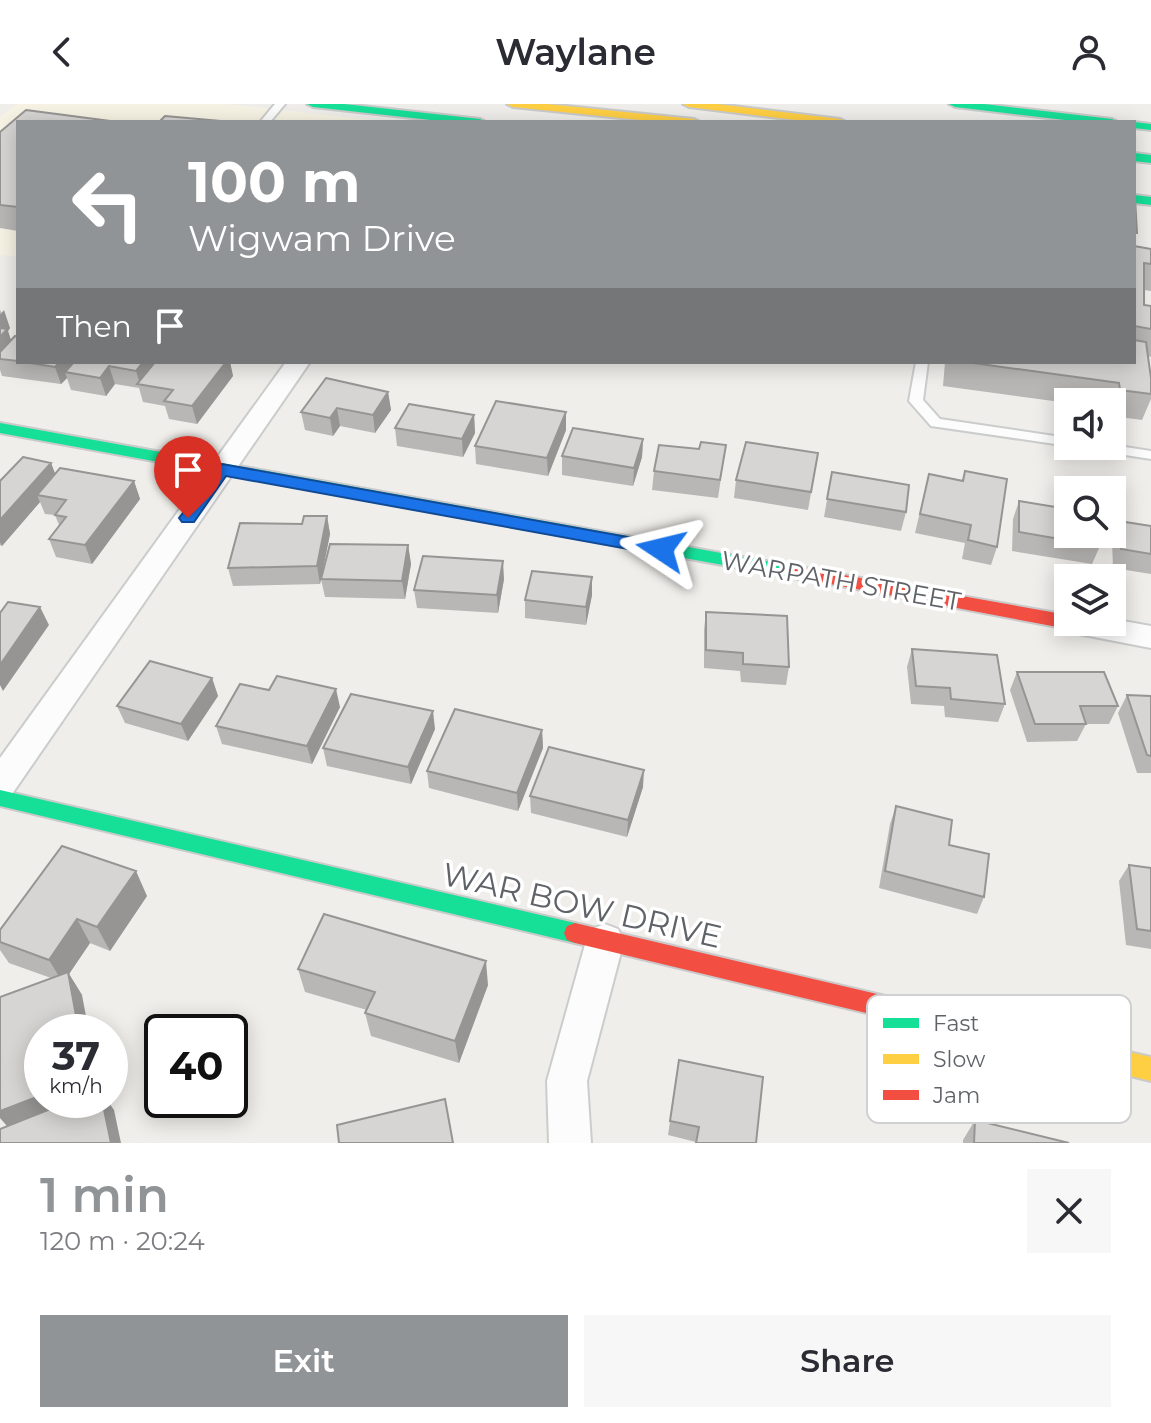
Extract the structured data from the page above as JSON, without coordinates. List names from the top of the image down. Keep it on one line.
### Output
{"streets":{"main road":["WARPATH STREET","WAR BOW DRIVE"]},"legend":["Fast","Slow","Jam"],"page":{"header":"Waylane","turn":["100 m","Wigwam Drive"],"then":"Then","speed":"37 km/h","limit":"40","heading":["1 min","120 m · 20:24"],"buttons":["Exit","Share"]}}
